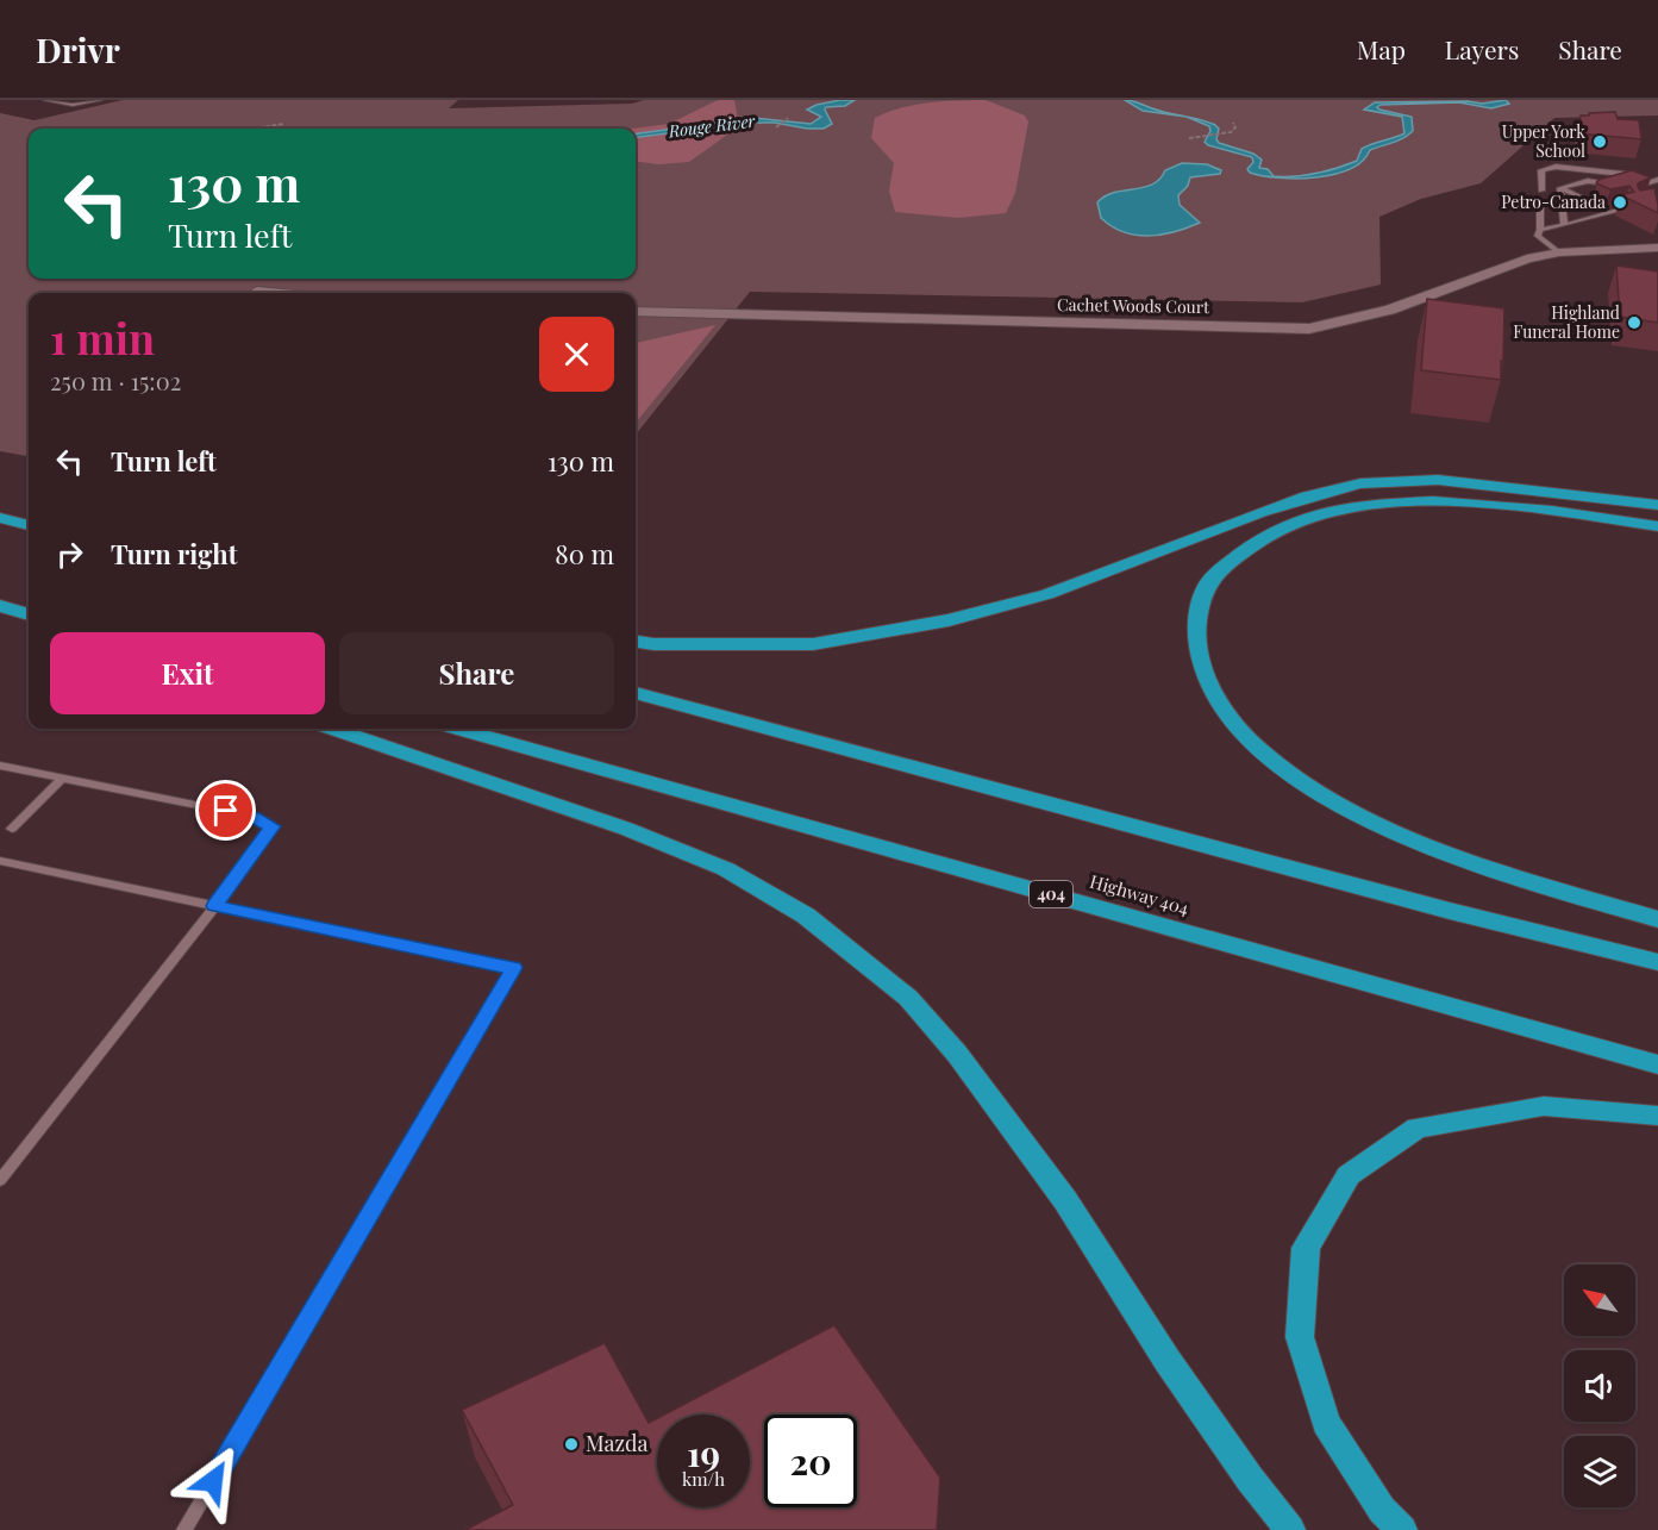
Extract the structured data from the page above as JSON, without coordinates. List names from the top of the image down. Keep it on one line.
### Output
{"streets":{"highway":["404","Highway 404"],"street":["Cachet Woods Court"]},"water":["Rouge River"],"places":["Upper York School","Petro-Canada","Highland Funeral Home","Mazda"],"north":"top left","page":{"header":"Drivr","nav":["Map","Layers","Share"],"turn":["130 m","Turn left"],"heading":["1 min","250 m · 15:02"],"list":[{"name":"Turn left","value":"130 m"},{"name":"Turn right","value":"80 m"}],"buttons":["Exit","Share"],"speed":"19 km/h","limit":"20"}}
